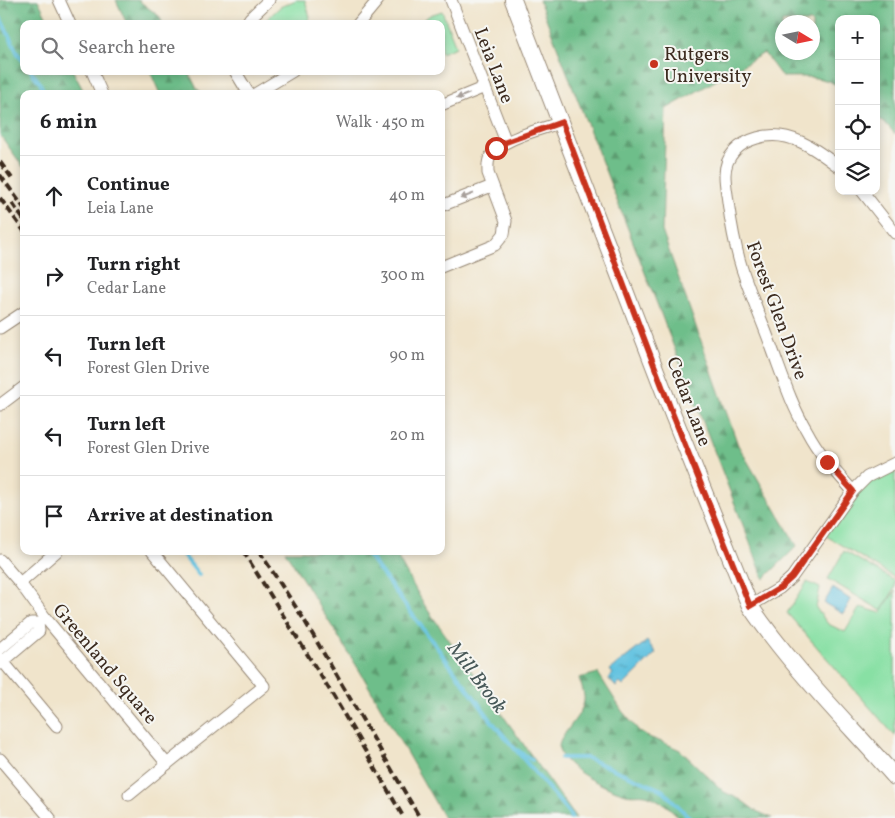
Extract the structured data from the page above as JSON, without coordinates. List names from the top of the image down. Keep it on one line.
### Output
{"streets":{"street":["Leia Lane","Forest Glen Drive","Cedar Lane","Greenland Square"]},"water":["Mill Brook"],"places":["Rutgers University"],"north":"right","page":{"map_buttons":["+","−"],"search":"Search here","heading":["6 min","Walk · 450 m"],"list":[["Continue","Leia Lane","40 m"],["Turn right","Cedar Lane","300 m"],["Turn left","Forest Glen Drive","90 m"],["Turn left","Forest Glen Drive","20 m"],"Arrive at destination"]}}
